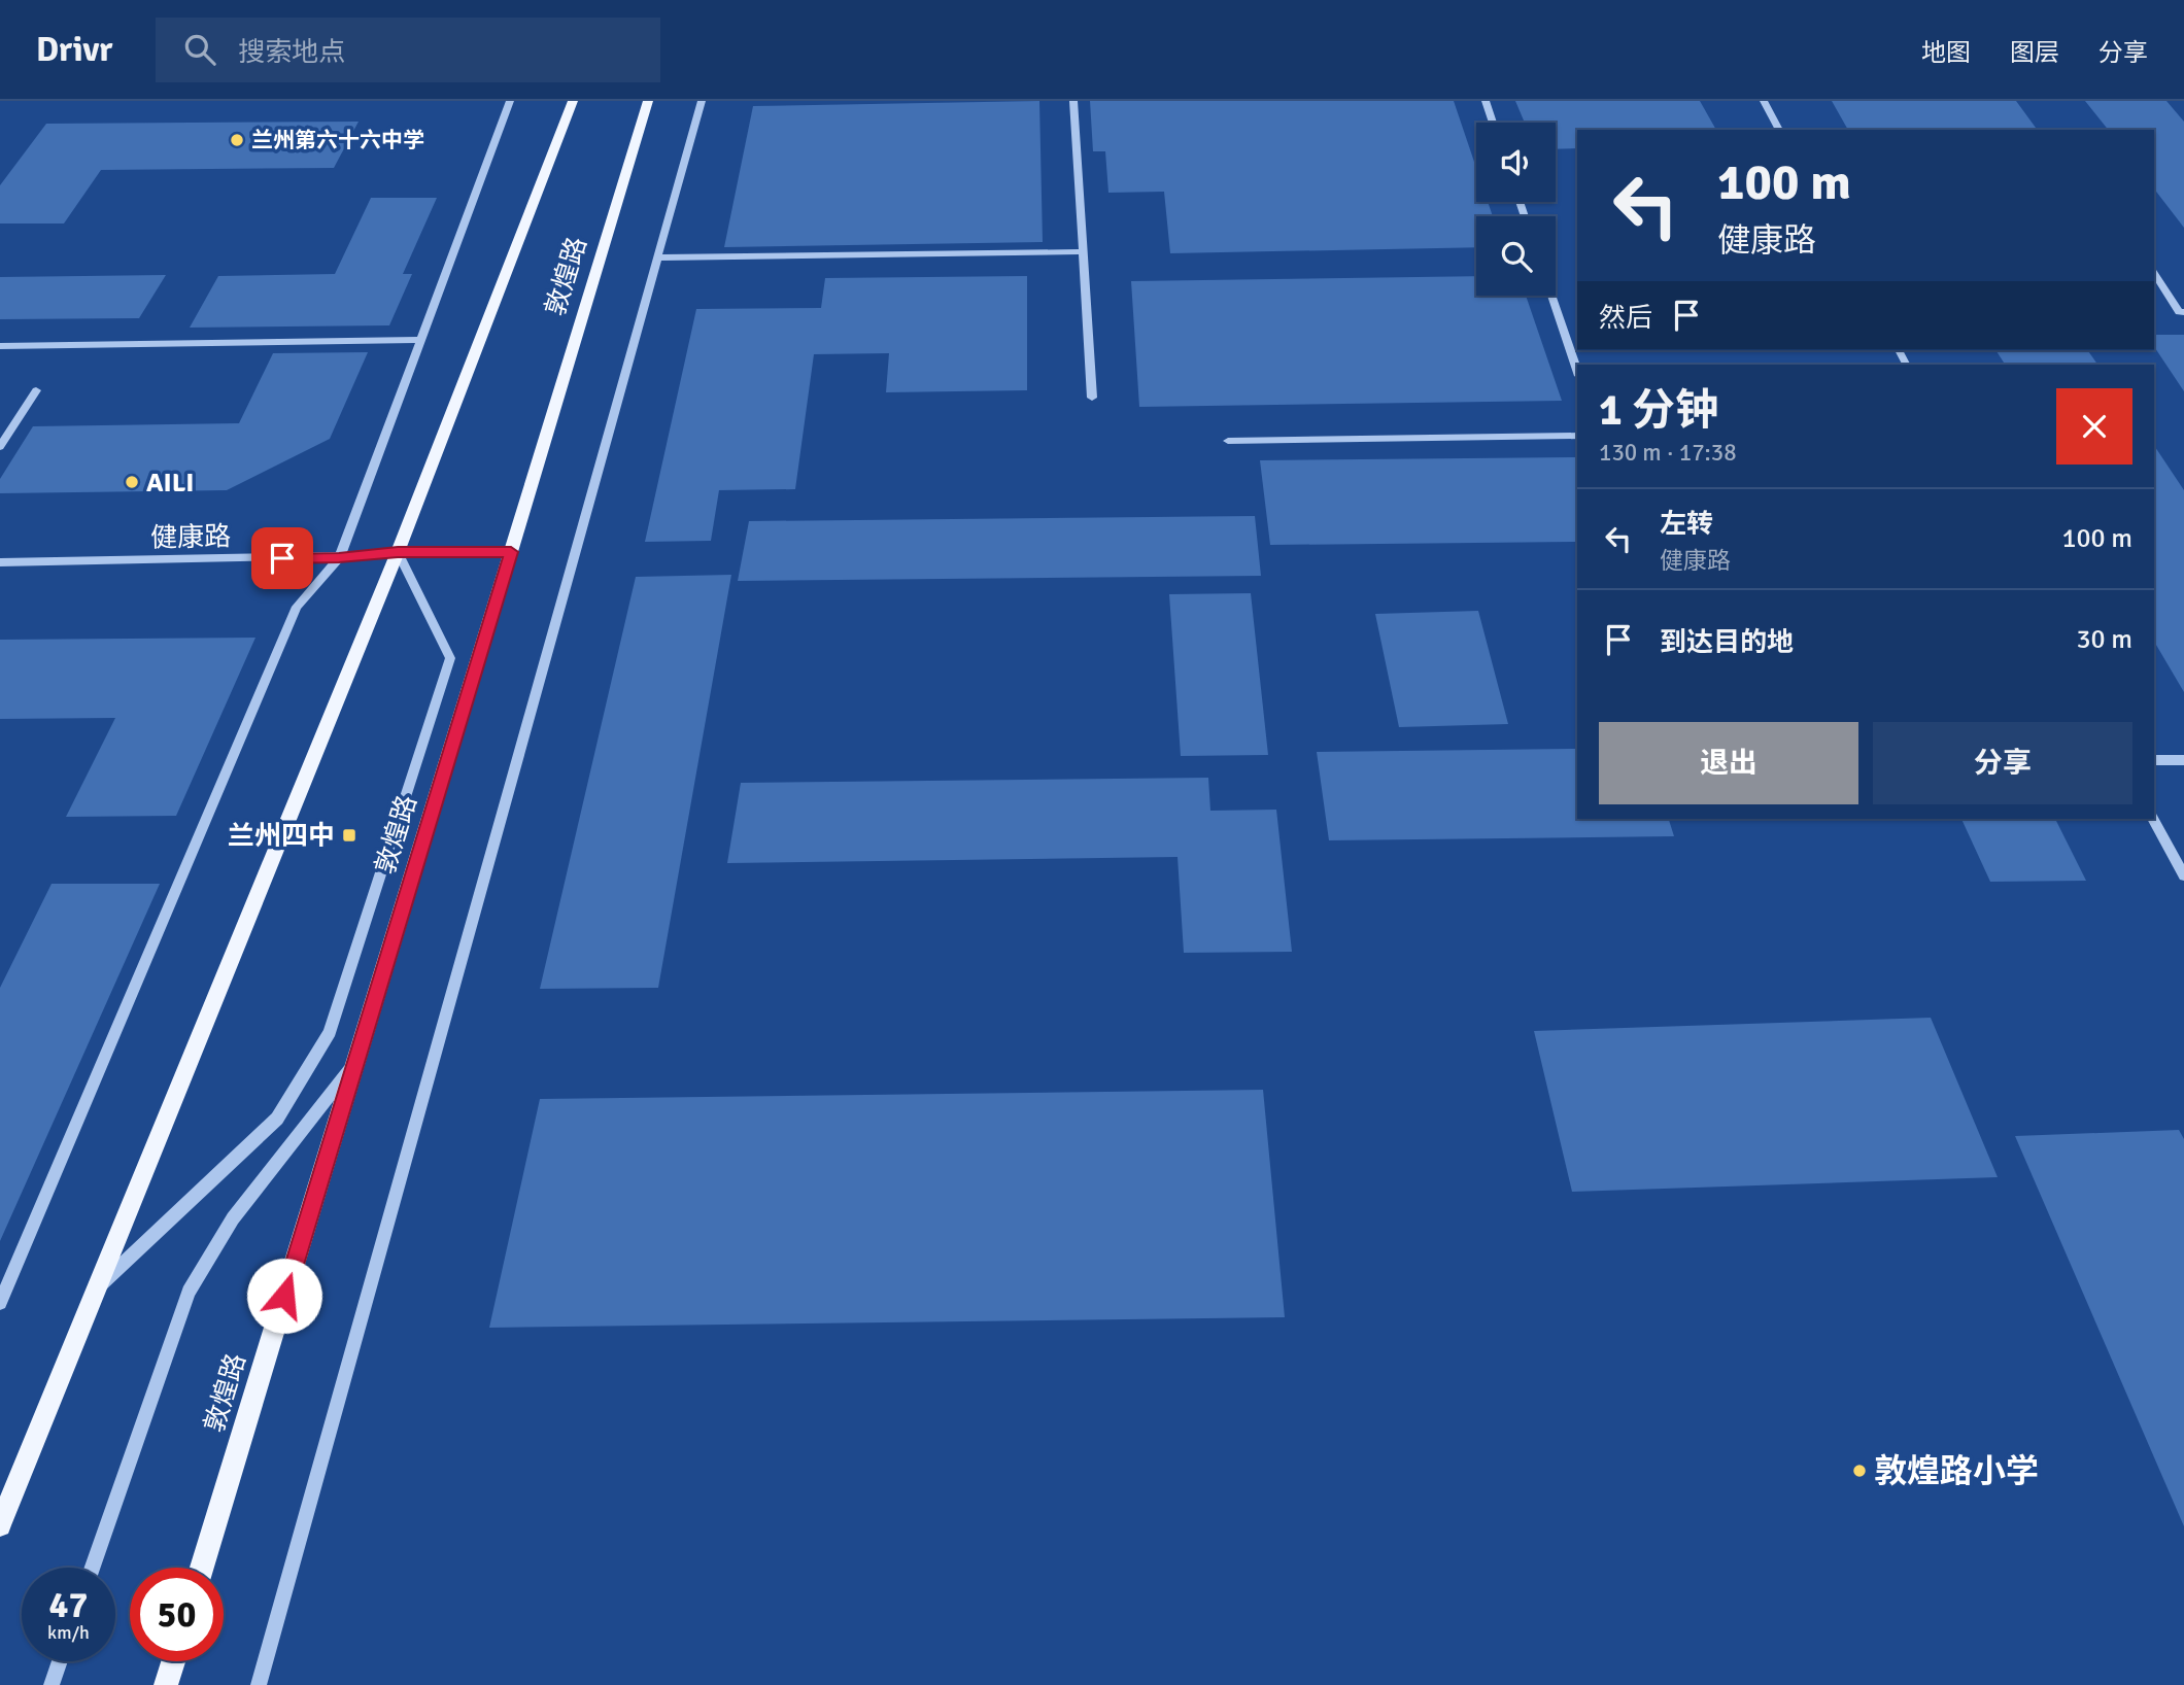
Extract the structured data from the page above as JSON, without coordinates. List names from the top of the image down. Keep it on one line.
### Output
{"streets":{"main road":["敦煌路"],"street":["健康路"]},"crossings":[["敦煌路","健康路"]],"places":{"other":["兰州第六十六中学","AILI","敦煌路小学"],"transit":["兰州四中"]},"page":{"header":"Drivr","search":"搜索地点","nav":["地图","图层","分享"],"turn":["100 m","健康路"],"then":"然后","heading":["1 分钟","130 m · 17:38"],"list":[{"name":"左转","note":"健康路","value":"100 m"},{"name":"到达目的地","value":"30 m"}],"buttons":["退出","分享"],"speed":"47 km/h","limit":"50"}}
